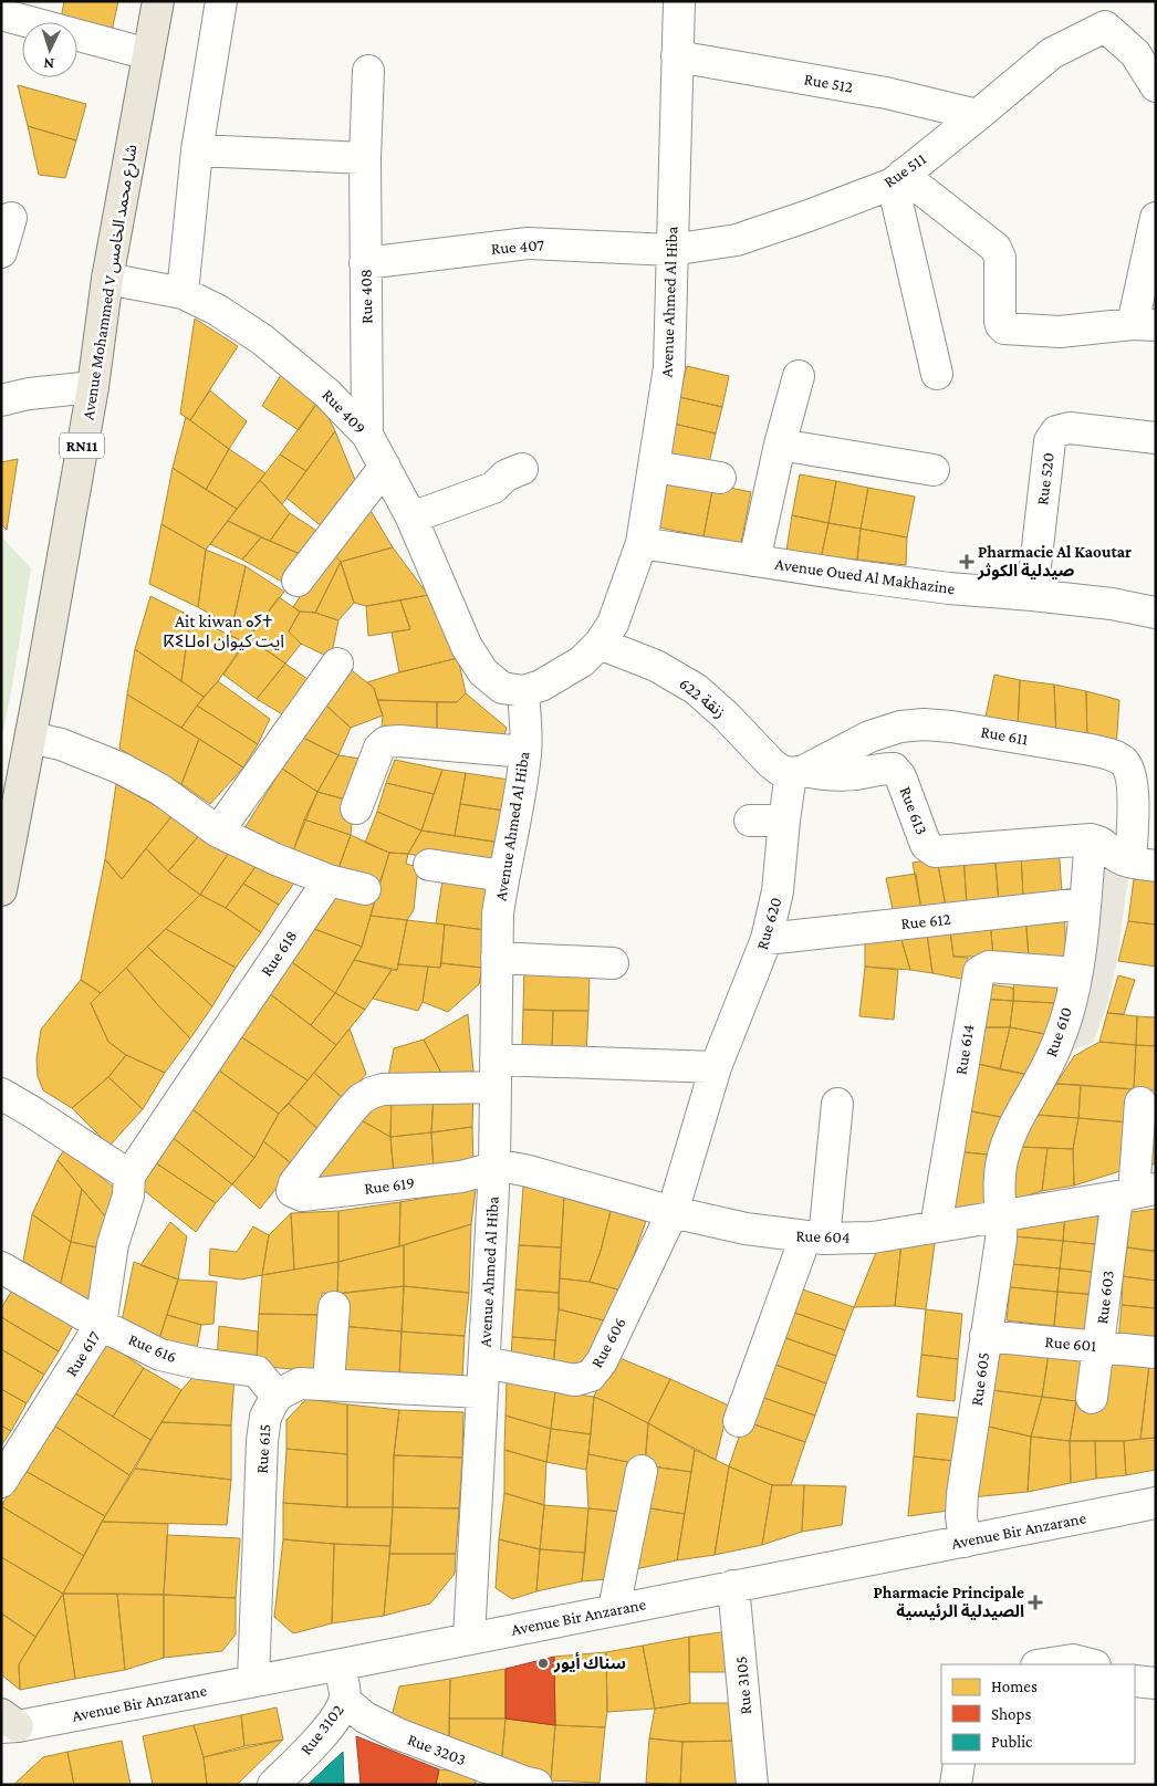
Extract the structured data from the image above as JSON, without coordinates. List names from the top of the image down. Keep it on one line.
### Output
{"streets":{"main road":["Avenue Mohammed V شارع محمد الخامس","RN11"],"street":["Rue 512","Rue 511","Rue 407","Rue 408","Avenue Ahmed Al Hiba","Rue 409","Rue 520","Avenue Oued Al Makhazine","زنقة 622","Rue 611","Rue 613","Rue 612","Rue 620","Rue 618","Rue 610","Rue 614","Rue 619","Rue 604","Rue 603","Rue 606","Rue 601","Rue 616","Rue 617","Rue 605","Rue 615","Avenue Bir Anzarane","Rue 3105","Rue 3102","Rue 3203"]},"crossings":[["Rue 512","Rue 511"],["Rue 512","Avenue Ahmed Al Hiba"],["Rue 511","Rue 407"],["Rue 511","Avenue Ahmed Al Hiba"],["Rue 407","Rue 408"],["Rue 407","Avenue Ahmed Al Hiba"],["Avenue Mohammed V شارع محمد الخامس","Rue 409"],["Rue 408","Rue 409"],["Avenue Ahmed Al Hiba","Rue 409"],["Avenue Ahmed Al Hiba","Avenue Oued Al Makhazine"],["Avenue Ahmed Al Hiba","زنقة 622"],["Avenue Ahmed Al Hiba","Rue 619"],["Avenue Ahmed Al Hiba","Rue 604"],["Avenue Ahmed Al Hiba","Rue 606"],["Avenue Ahmed Al Hiba","Avenue Bir Anzarane"],["Rue 520","Avenue Oued Al Makhazine"],["زنقة 622","Rue 611"],["زنقة 622","Rue 613"],["زنقة 622","Rue 620"],["Rue 611","Rue 613"],["Rue 611","Rue 620"],["Rue 613","Rue 620"],["Rue 613","Rue 610"],["Rue 612","Rue 620"],["Rue 612","Rue 610"],["Rue 620","Rue 604"],["Rue 620","Rue 606"],["Rue 618","Rue 617"],["Rue 610","Rue 614"],["Rue 610","Rue 604"],["Rue 610","Rue 605"],["Rue 614","Rue 604"],["Rue 619","Rue 604"],["Rue 604","Rue 603"],["Rue 604","Rue 606"],["Rue 604","Rue 605"],["Rue 603","Rue 601"],["Rue 601","Rue 605"],["Rue 616","Rue 617"],["Rue 616","Rue 615"],["Rue 605","Avenue Bir Anzarane"],["Rue 615","Avenue Bir Anzarane"],["Avenue Bir Anzarane","Rue 3105"],["Avenue Bir Anzarane","Rue 3102"],["Rue 3102","Rue 3203"]],"districts":["Ait kiwan ⴰⵢⵜ ⴽⵉⵡⴰⵏ ايت كيوان"],"places":{"health":["Pharmacie Al Kaoutar صيدلية الكوثر","Pharmacie Principale الصيدلية الرئيسية"],"other":["سناك أيور"]},"legend":["Homes","Shops","Public"],"north":"bottom"}
